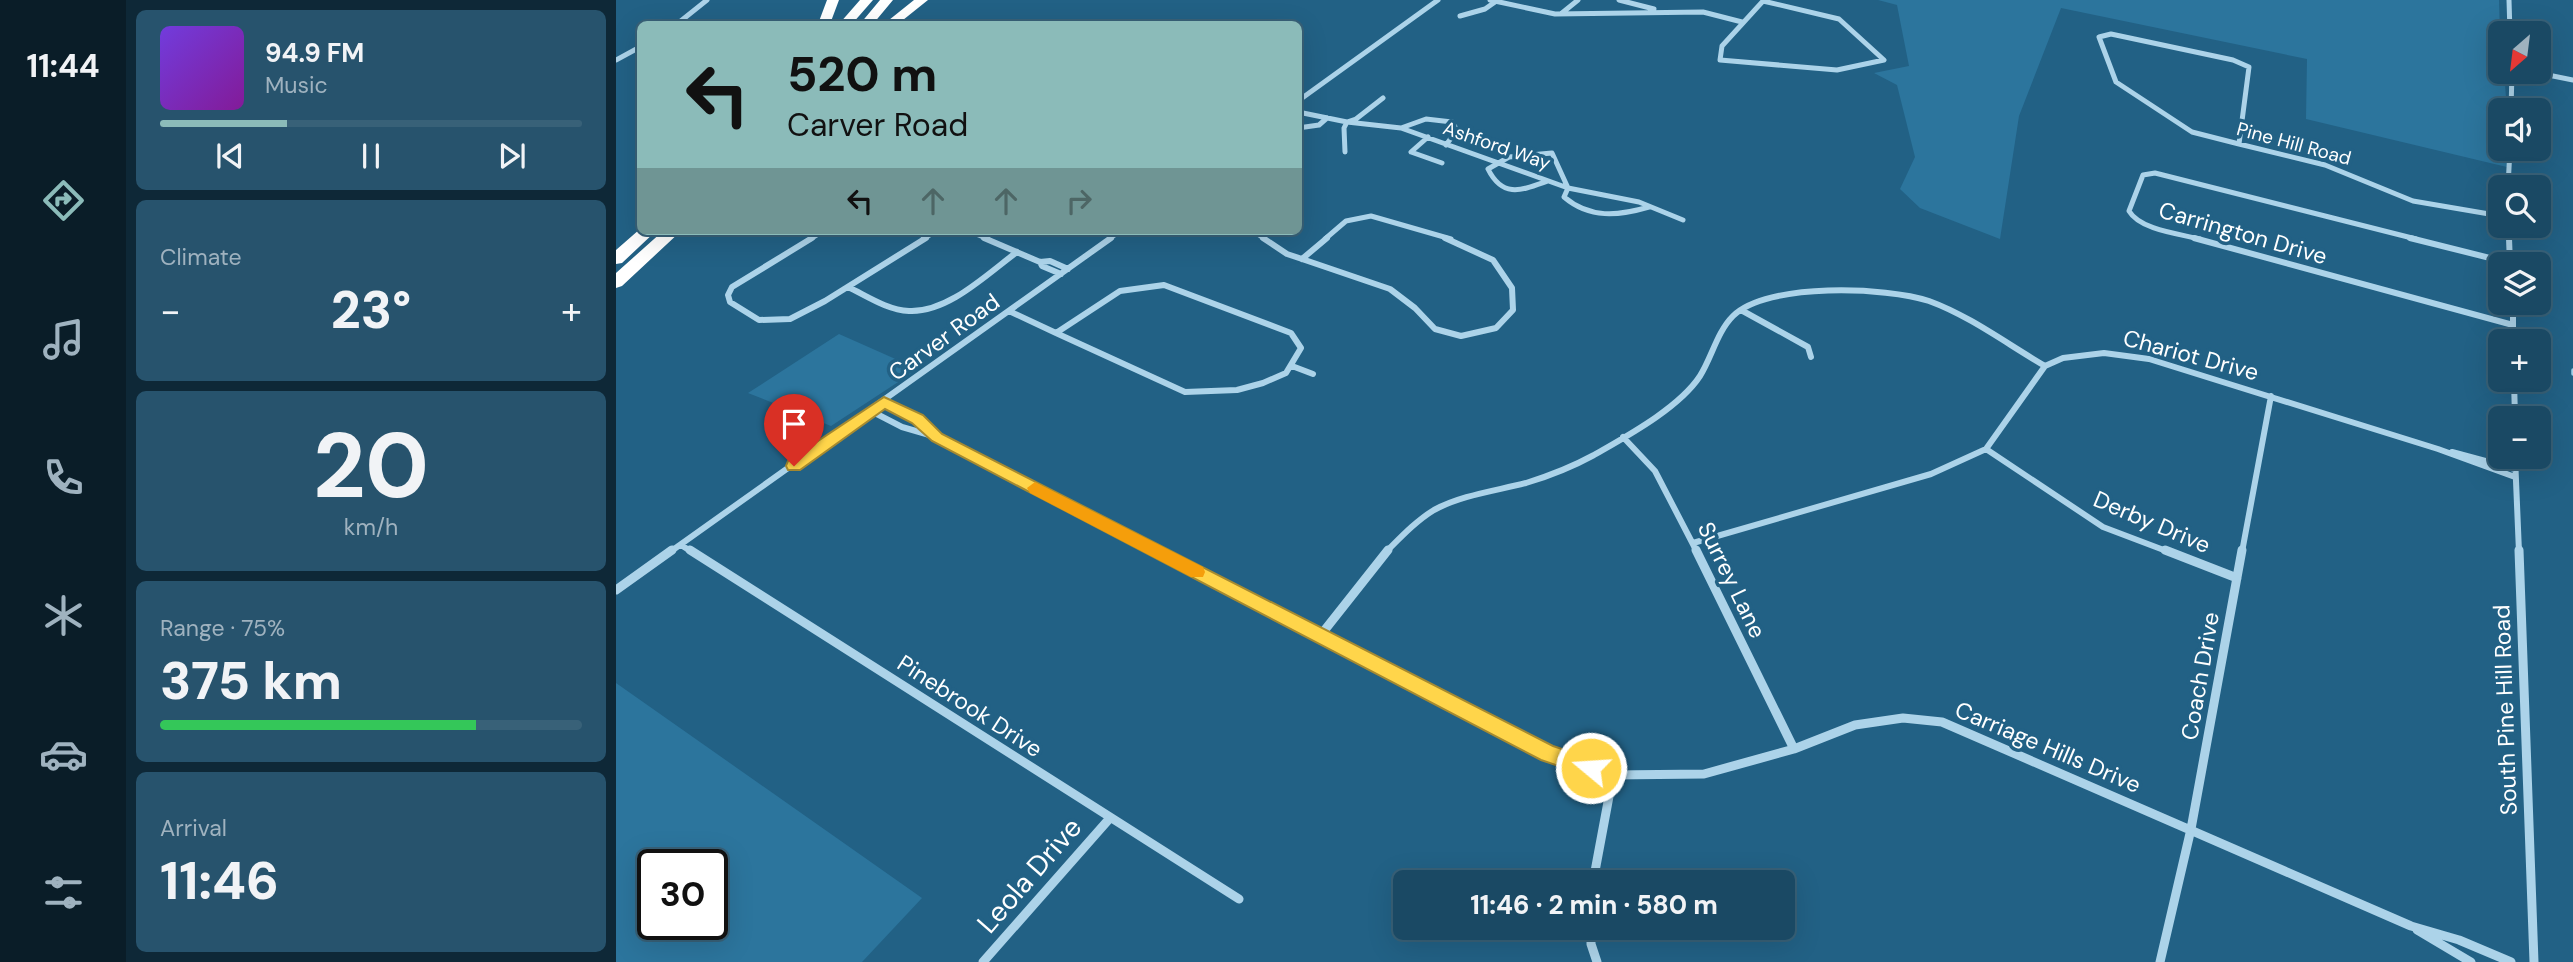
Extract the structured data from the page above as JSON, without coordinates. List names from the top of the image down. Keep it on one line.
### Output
{"streets":{"street":["Pine Hill Road","Ashford Way","Carrington Drive","Carver Road","Chariot Drive","Derby Drive","Surrey Lane","Coach Drive","Pinebrook Drive","South Pine Hill Road","Carriage Hills Drive","Leola Drive"]},"crossings":[["Carver Road","Pinebrook Drive"],["Carver Road","Carriage Hills Drive"],["Chariot Drive","Coach Drive"],["Chariot Drive","South Pine Hill Road"],["Derby Drive","Coach Drive"],["Surrey Lane","Carriage Hills Drive"],["Coach Drive","Carriage Hills Drive"],["Pinebrook Drive","Leola Drive"]],"north":"bottom left","page":{"tabs":"11:44","map_buttons":["+","−"],"turn":["520 m","Carver Road"],"song":["94.9 FM","Music"],"tile":["Climate",["20","km/h"],["Range · 75%","375 km"],["Arrival","11:46"]],"heat":["−","23°","+"],"limit":"30","trip":"11:46 · 2 min · 580 m"}}
